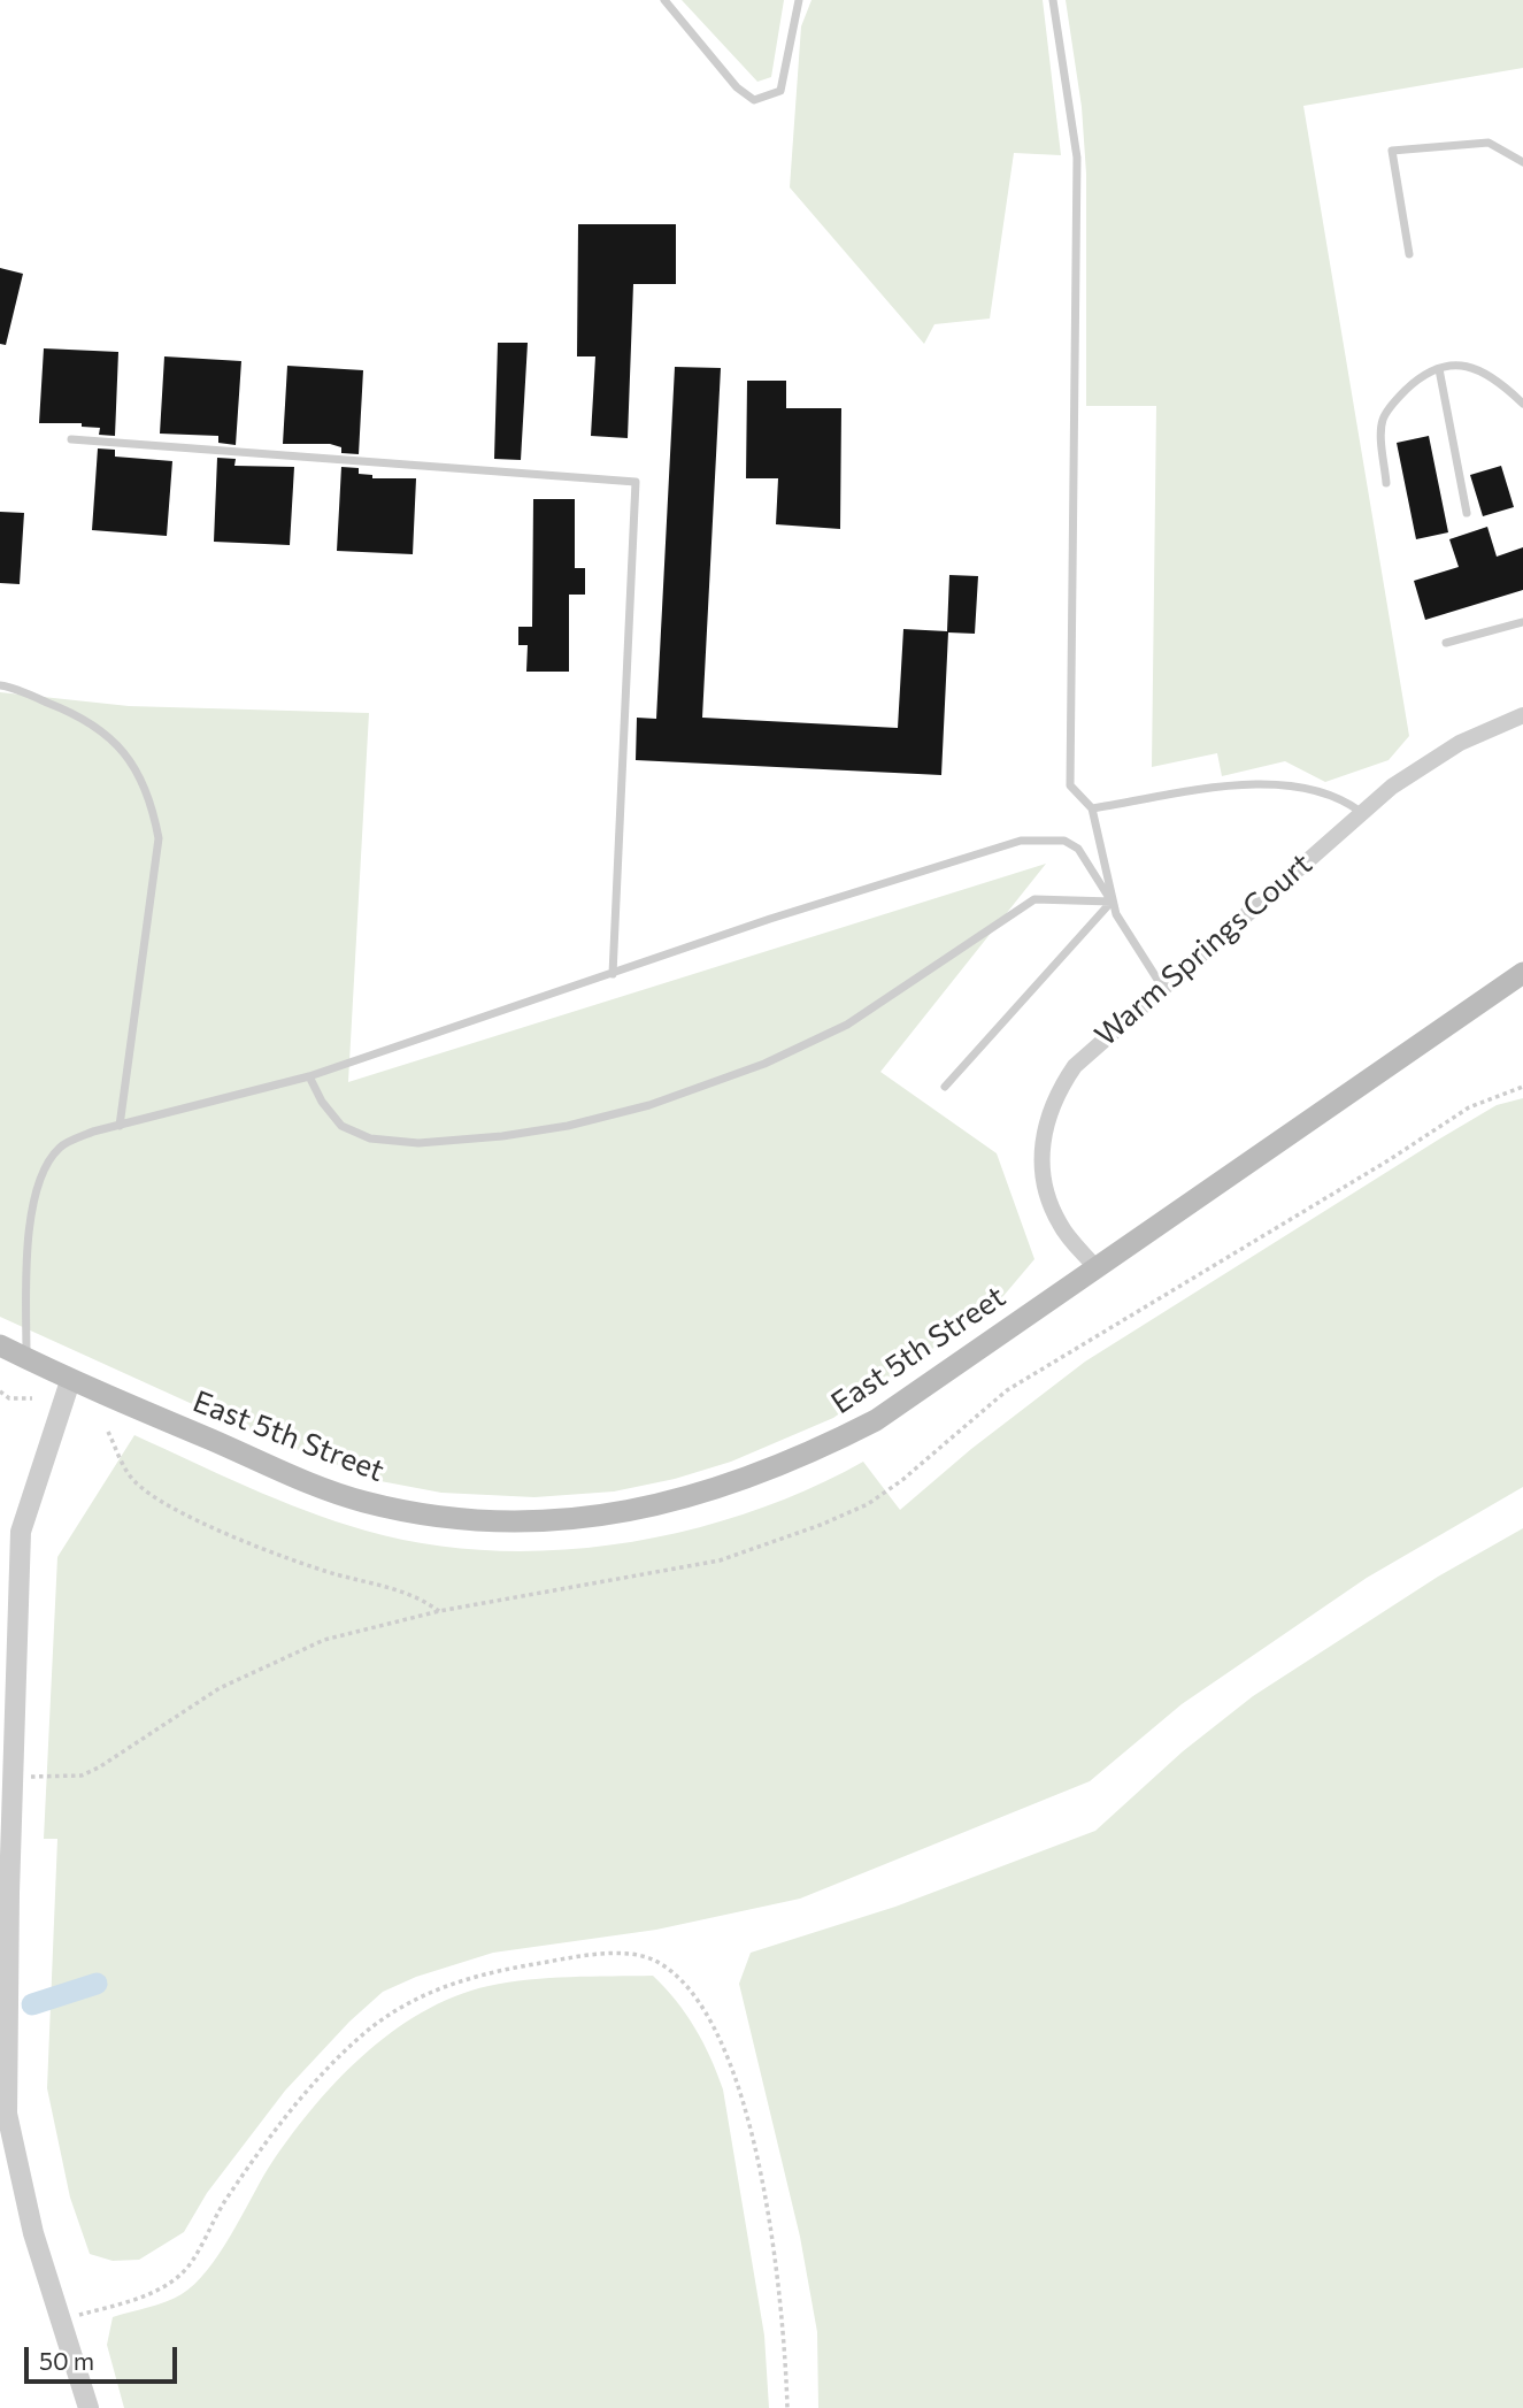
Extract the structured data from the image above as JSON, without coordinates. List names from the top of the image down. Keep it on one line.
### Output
{"streets":{"main road":["East 5th Street"],"street":["Warm Springs Court"]},"crossings":[["Warm Springs Court","East 5th Street"]],"scale_bar":"50 m"}
